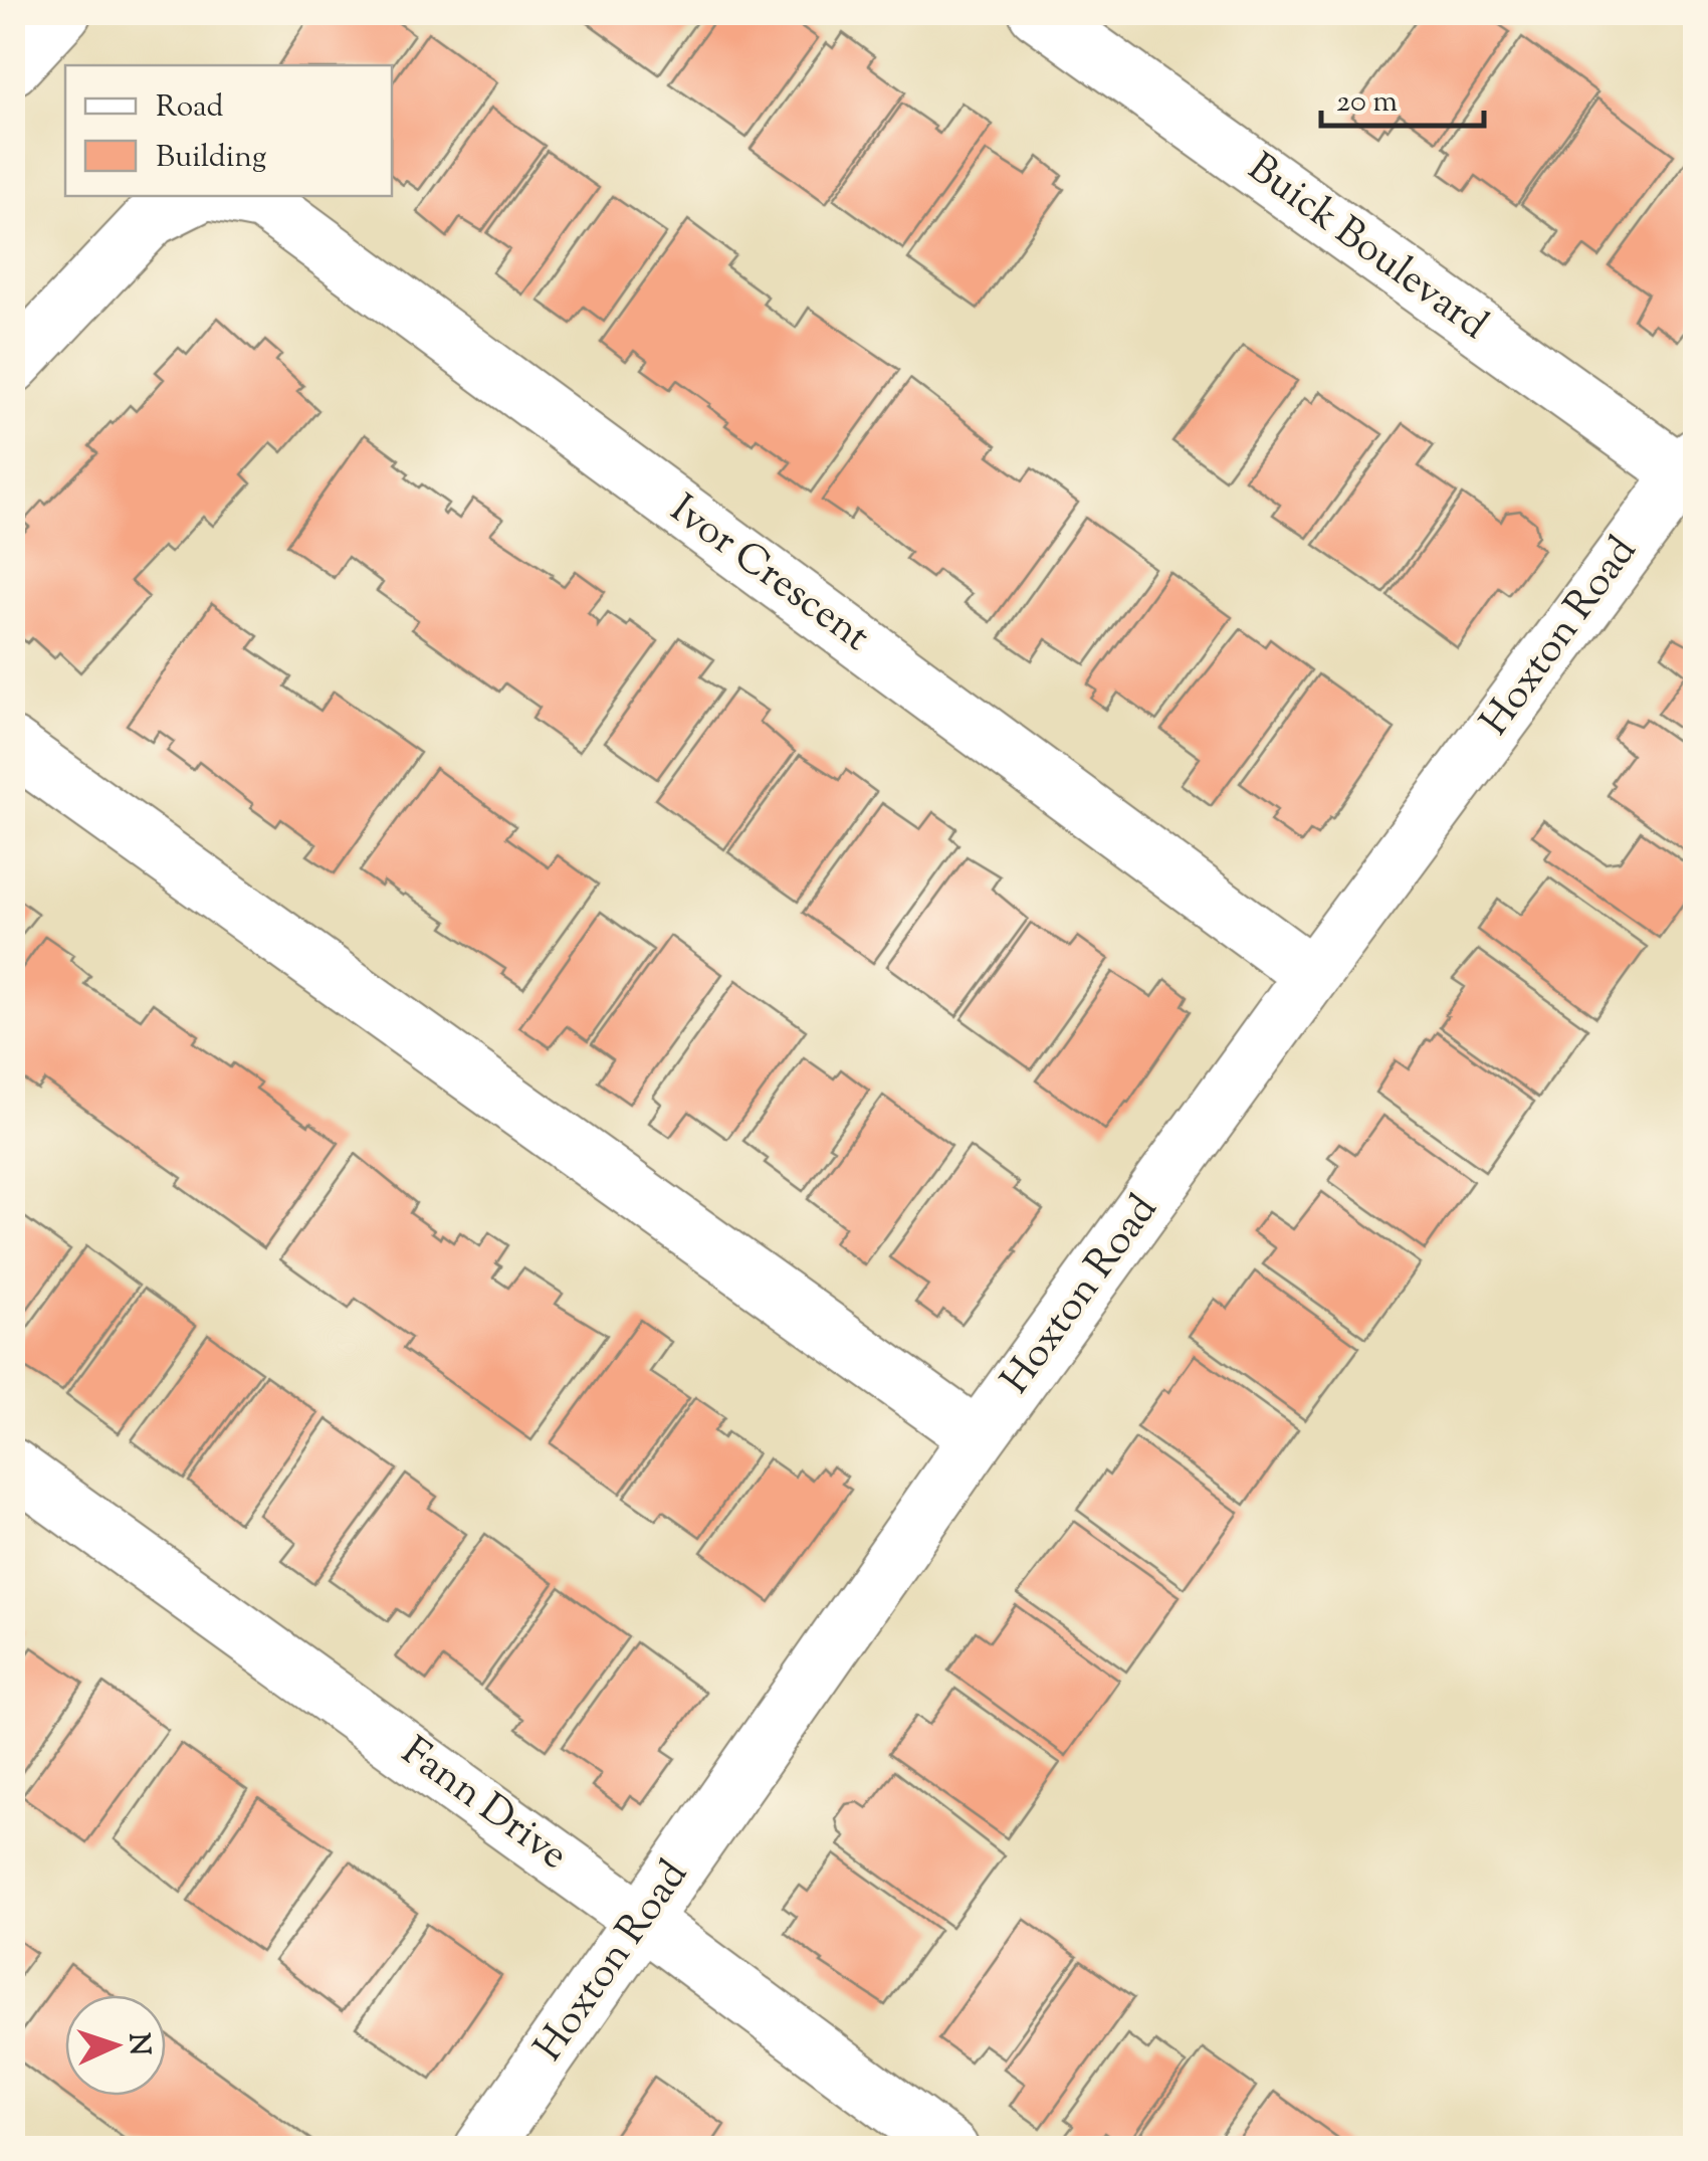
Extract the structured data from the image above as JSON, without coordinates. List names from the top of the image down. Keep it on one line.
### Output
{"streets":{"street":["Buick Boulevard","Ivor Crescent","Hoxton Road","Fann Drive"]},"crossings":[["Buick Boulevard","Hoxton Road"],["Ivor Crescent","Hoxton Road"],["Hoxton Road","Fann Drive"]],"legend":["Road","Building"],"scale_bar":"20 m","north":"right"}
